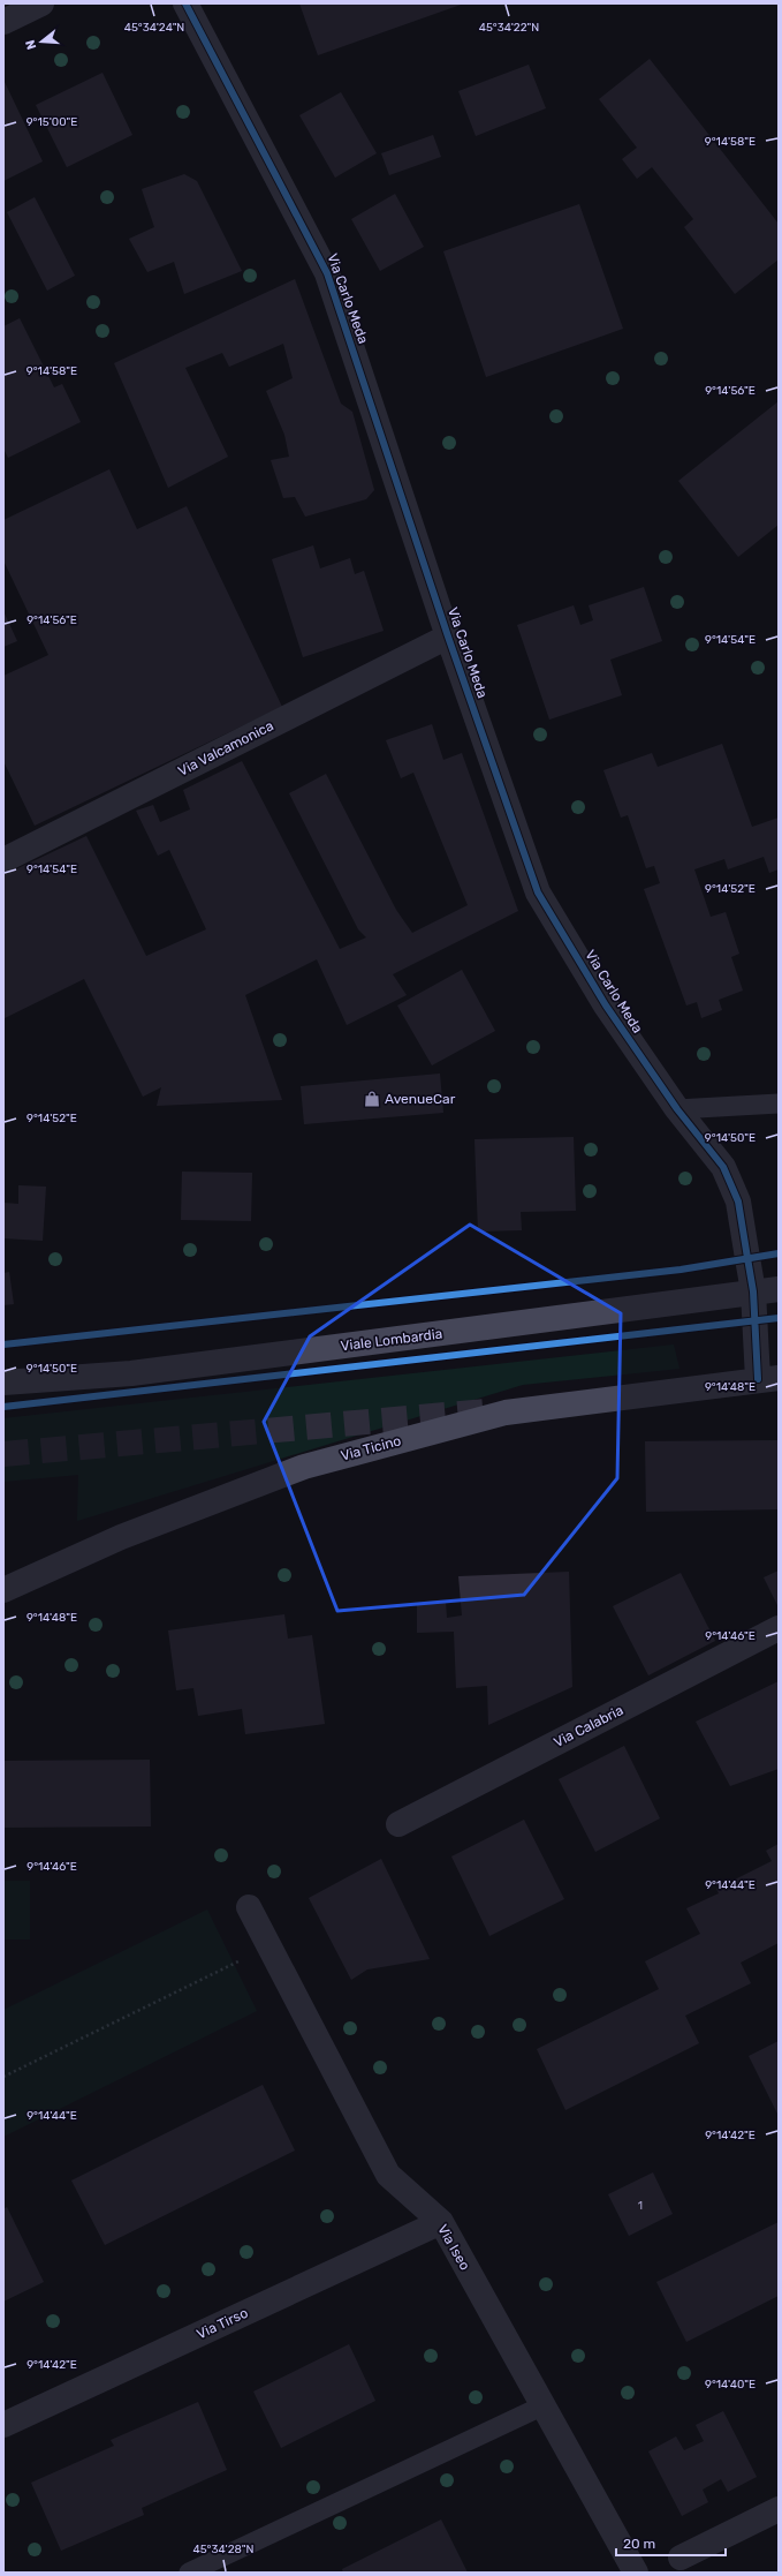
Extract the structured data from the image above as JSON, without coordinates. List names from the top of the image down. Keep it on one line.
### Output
{"streets":{"street":["Via Carlo Meda","Via Valcamonica","Viale Lombardia","Via Ticino","Via Calabria","Via Iseo","Via Tirso"]},"crossings":[["Via Carlo Meda","Via Valcamonica"],["Via Carlo Meda","Viale Lombardia"],["Via Carlo Meda","Via Ticino"],["Via Iseo","Via Tirso"]],"places":{"shop":["AvenueCar"]},"house_numbers":["1"],"scale_bar":"20 m","north":"left","coordinates":["45°34'24\"N","45°34'22\"N","9°15'00\"E","9°14'58\"E","9°14'56\"E","9°14'54\"E","9°14'52\"E","9°14'50\"E","9°14'48\"E","9°14'46\"E","9°14'44\"E","9°14'42\"E","9°14'40\"E","45°34'28\"N"]}
